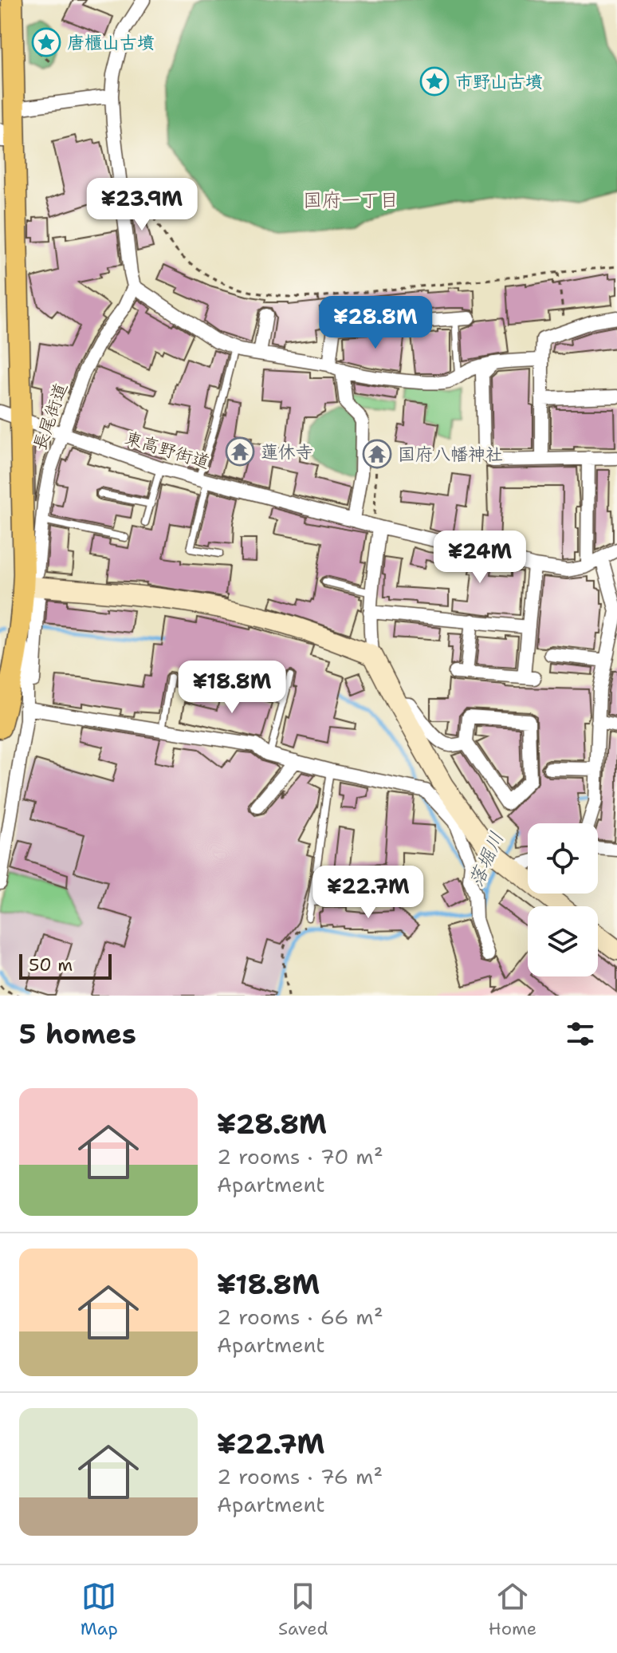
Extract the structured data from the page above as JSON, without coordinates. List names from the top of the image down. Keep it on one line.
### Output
{"streets":{"street":["長尾街道","東高野街道"]},"crossings":[["長尾街道","東高野街道"]],"districts":["国府一丁目"],"water":["落堀川"],"places":{"place":["唐櫃山古墳","市野山古墳"],"temple":["蓮休寺","国府八幡神社"]},"scale_bar":"50 m","page":{"price":["¥23.9M","¥28.8M","¥24M","¥18.8M","¥22.7M"],"scale":"50 m","heading":"5 homes","list":[{"name":"¥28.8M","note":"2 rooms · 70 m² · Apartment"},{"name":"¥18.8M","note":"2 rooms · 66 m² · Apartment"},{"name":"¥22.7M","note":"2 rooms · 76 m² · Apartment"}],"tabs":["Map","Saved","Home"]}}
